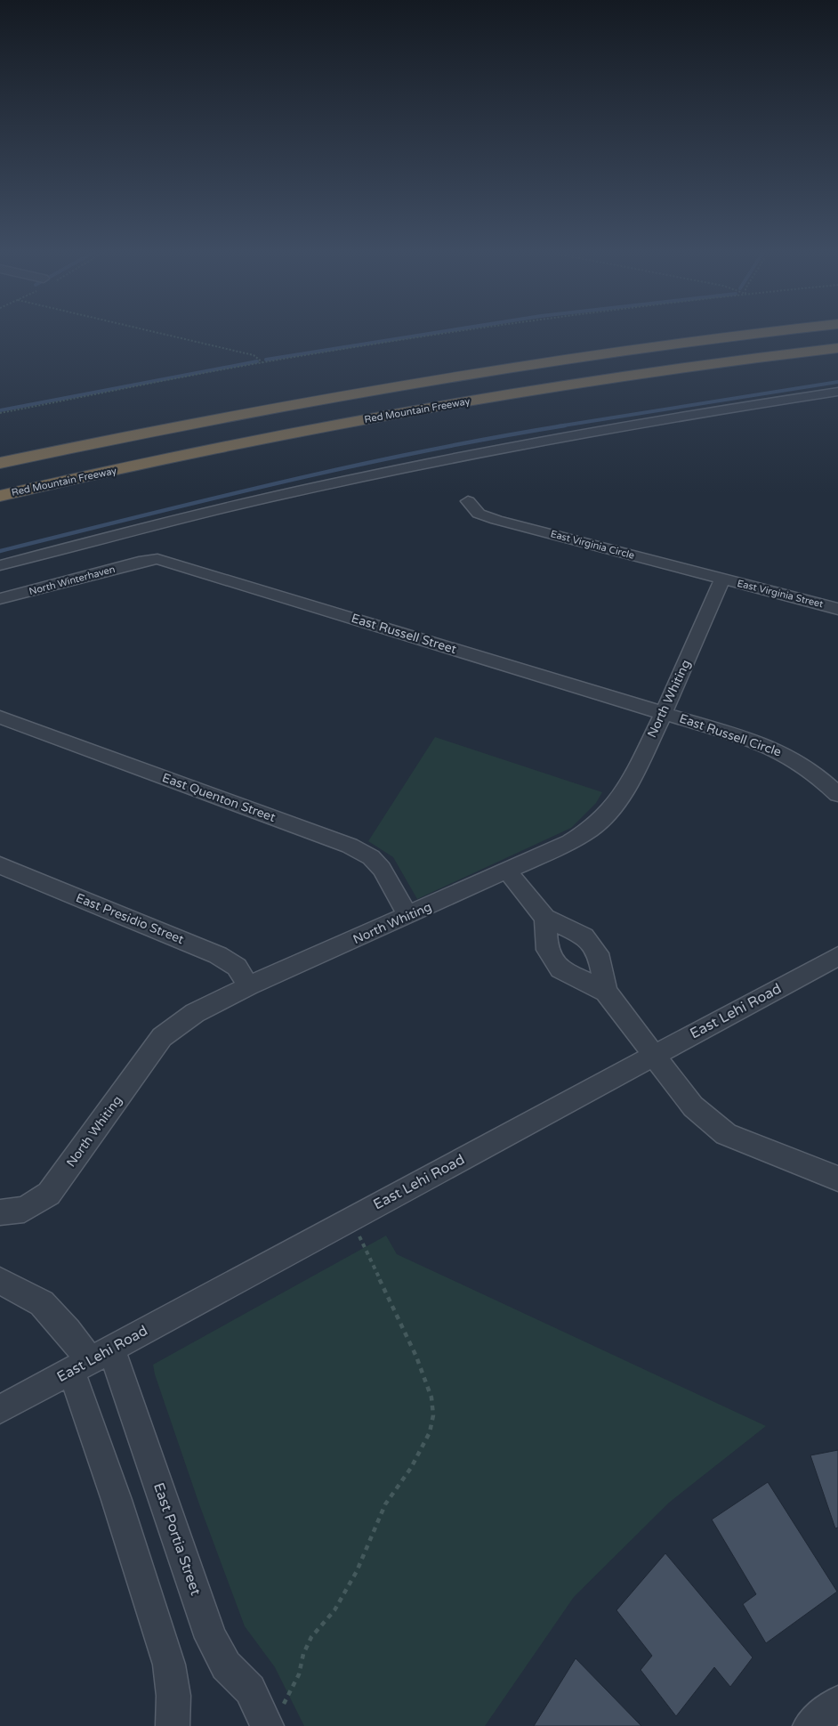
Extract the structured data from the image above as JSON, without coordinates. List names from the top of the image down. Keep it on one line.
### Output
{"streets":{"highway":["Red Mountain Freeway"],"street":["East Virginia Circle","North Winterhaven","East Virginia Street","East Russell Street","North Whiting","East Russell Circle","East Quenton Street","East Presidio Street","East Lehi Road","East Portia Street"]},"crossings":[["East Virginia Circle","East Virginia Street"],["East Virginia Circle","North Whiting"],["North Winterhaven","East Russell Street"],["East Virginia Street","North Whiting"],["East Russell Street","North Whiting"],["East Russell Street","East Russell Circle"],["North Whiting","East Russell Circle"],["North Whiting","East Quenton Street"],["North Whiting","East Presidio Street"],["East Lehi Road","East Portia Street"]]}
